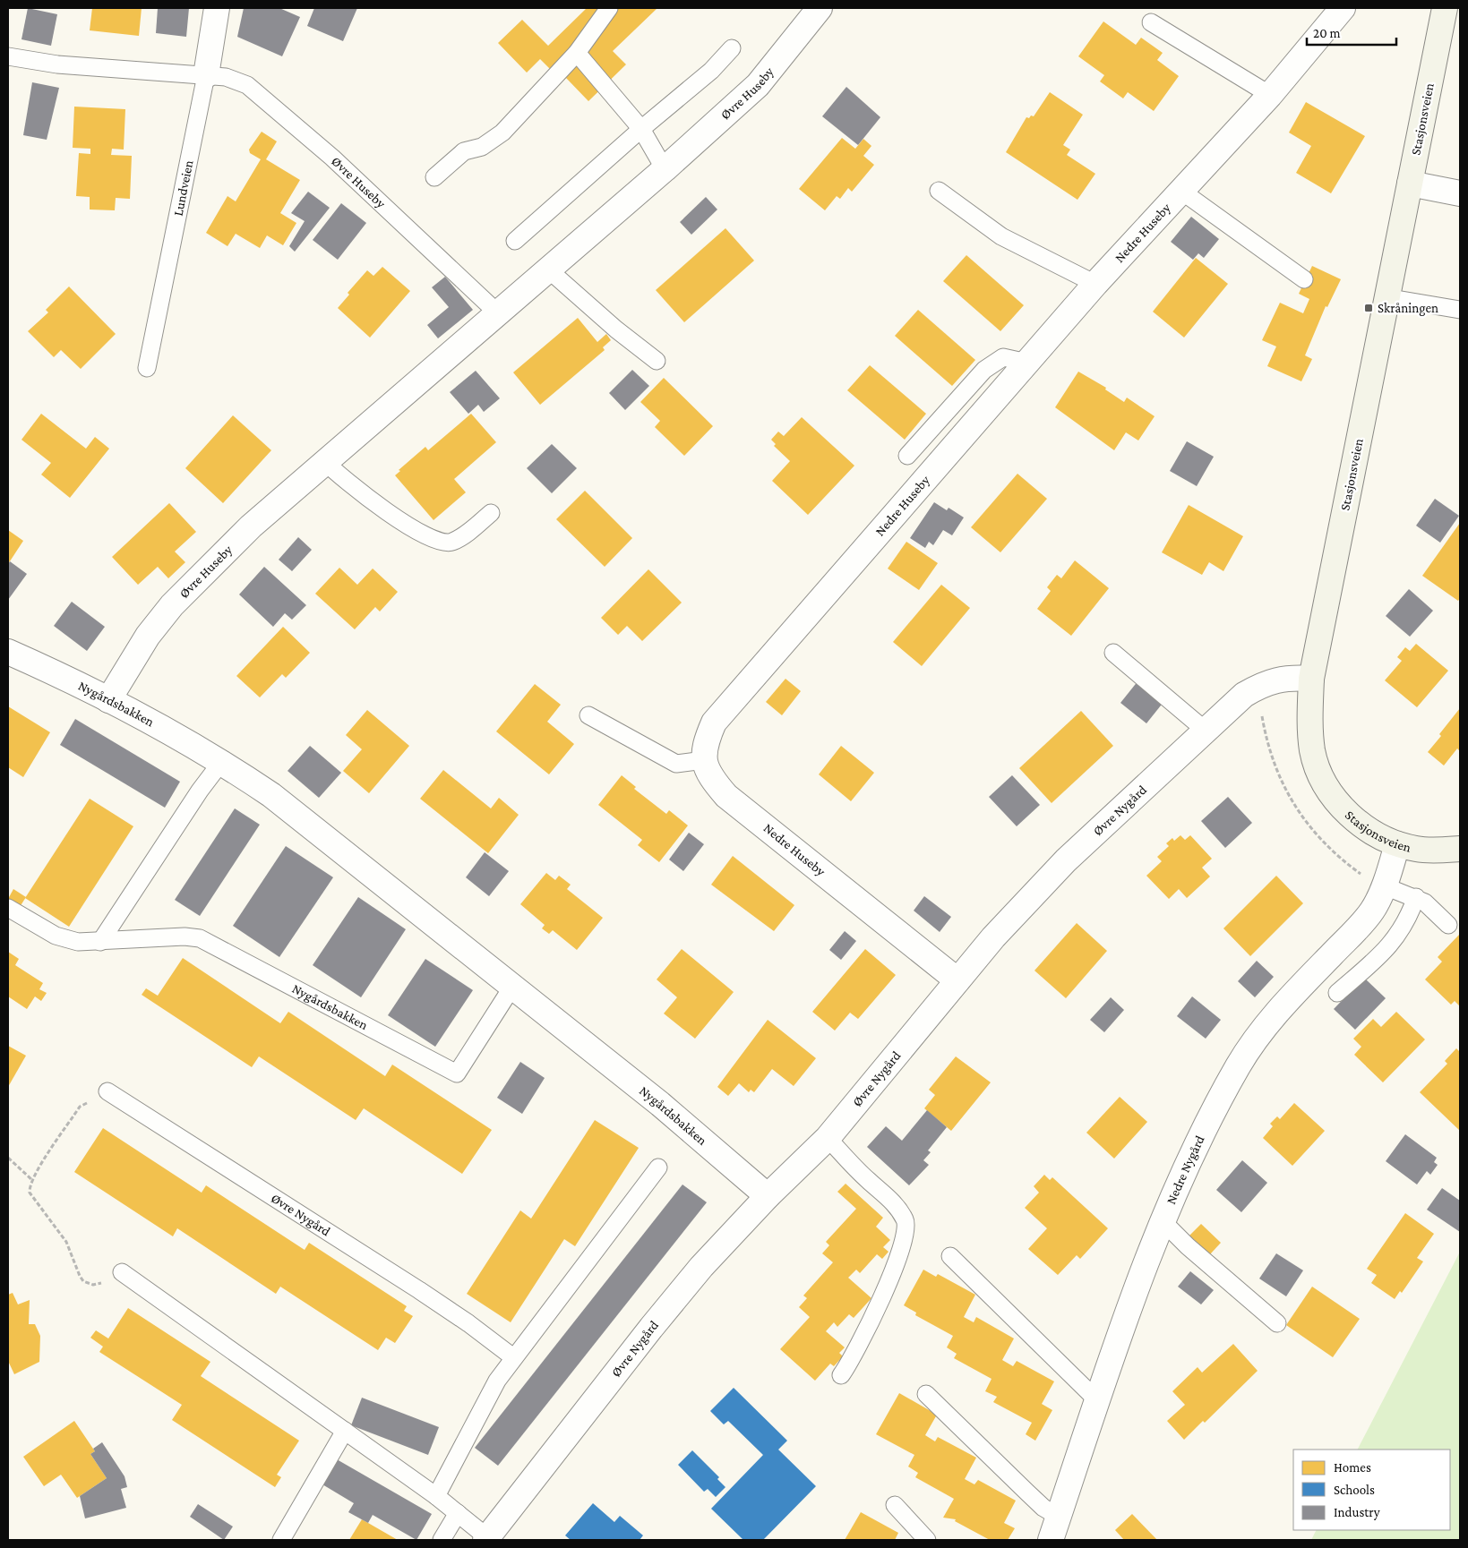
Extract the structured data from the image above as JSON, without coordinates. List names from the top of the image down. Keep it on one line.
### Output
{"streets":{"main road":["Stasjonsveien"],"street":["Øvre Huseby","Lundveien","Nedre Huseby","Nygårdsbakken","Øvre Nygård","Nedre Nygård"]},"crossings":[["Øvre Huseby","Lundveien"],["Øvre Huseby","Nygårdsbakken"],["Stasjonsveien","Øvre Nygård"],["Stasjonsveien","Nedre Nygård"],["Nedre Huseby","Øvre Nygård"],["Nygårdsbakken","Øvre Nygård"]],"places":{"transit":["Skråningen"]},"legend":["Homes","Schools","Industry"],"scale_bar":"20 m"}
